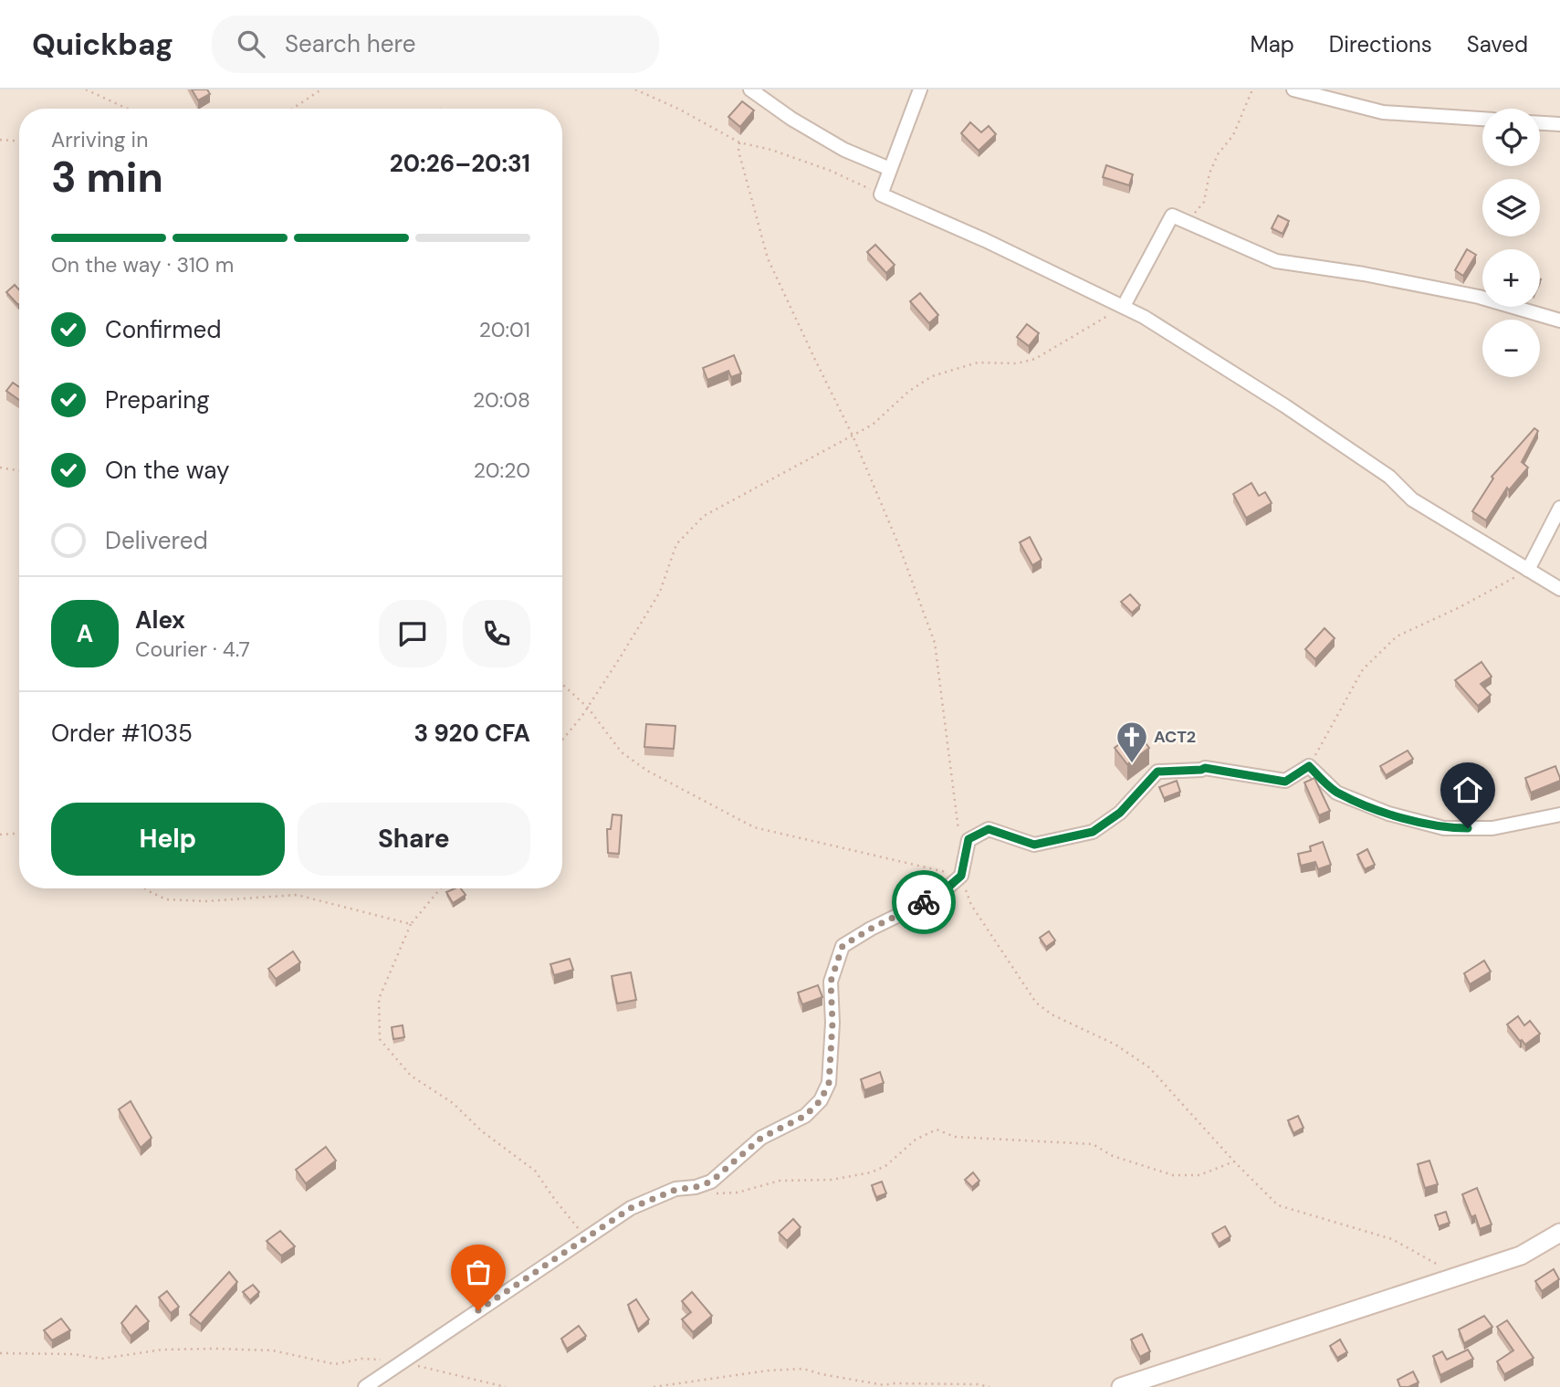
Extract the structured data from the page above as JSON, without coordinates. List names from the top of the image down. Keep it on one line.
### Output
{"places":{"church":["ACT2"]},"page":{"header":"Quickbag","search":"Search here","nav":["Map","Directions","Saved"],"map_buttons":["+","−"],"heading":["3 min","Arriving in","20:26–20:31"],"panel":["Alex","Courier · 4.7","Order #1035","3 920 CFA"],"bar":"On the way · 310 m","list":[["Confirmed","20:01"],["Preparing","20:08"],["On the way","20:20"],"Delivered"],"round":"A","buttons":["Help","Share"]}}
